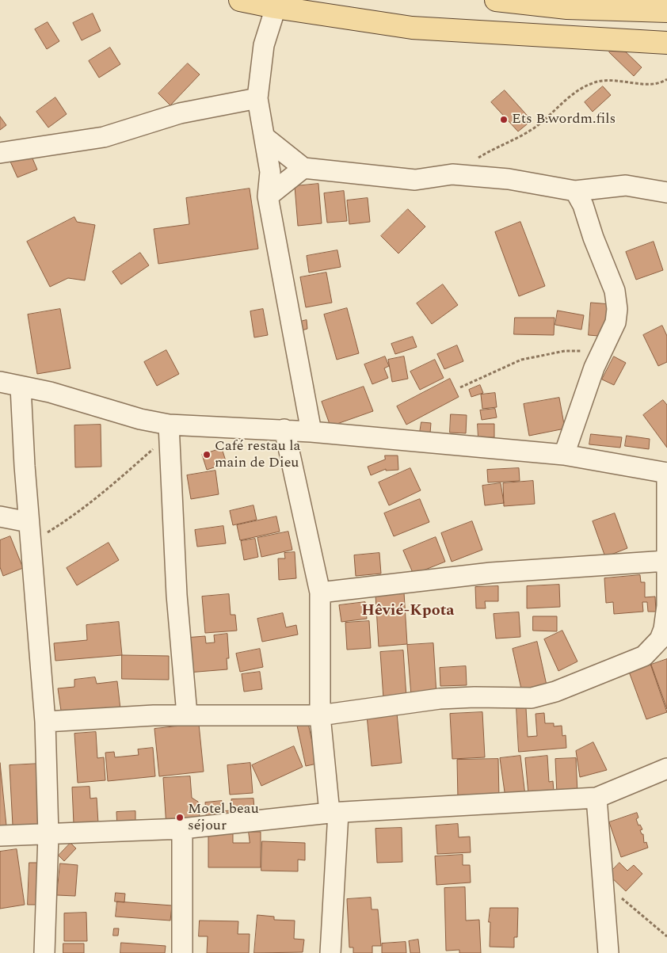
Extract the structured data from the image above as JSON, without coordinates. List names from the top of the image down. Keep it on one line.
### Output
{"districts":["Hêvié-Kpota"],"places":["Ets B.wordm.fils","Café restau la main de Dieu","Motel beau séjour"]}
